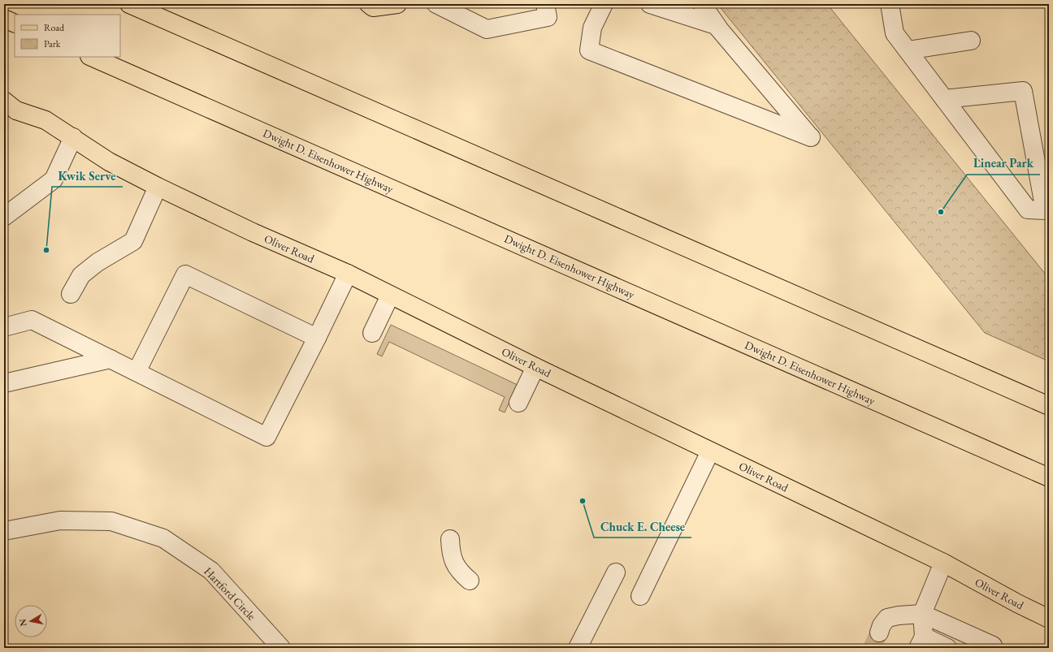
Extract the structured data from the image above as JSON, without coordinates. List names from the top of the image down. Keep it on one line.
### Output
{"streets":{"main road":["Dwight D. Eisenhower Highway","Oliver Road"],"street":["Hartford Circle"]},"places":["Linear Park","Kwik Serve","Chuck E. Cheese"],"legend":["Road","Park"],"north":"left"}
